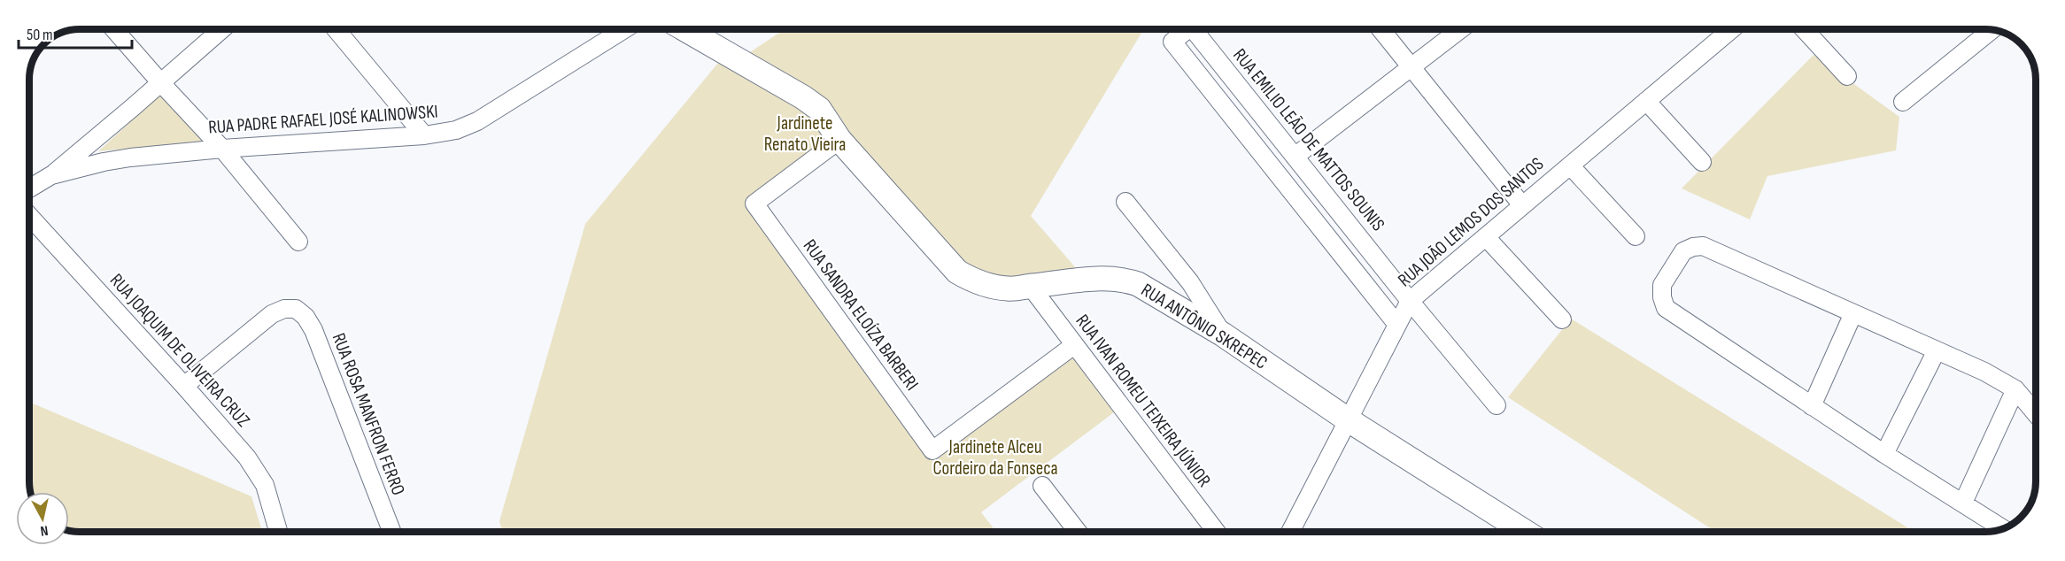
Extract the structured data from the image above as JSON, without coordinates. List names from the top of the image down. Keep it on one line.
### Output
{"streets":{"street":["RUA PADRE RAFAEL JOSÉ KALINOWSKI","RUA EMILIO LEÃO DE MATTOS SOUNIS","RUA JOÃO LEMOS DOS SANTOS","RUA SANDRA ELOÍZA BARBERI","RUA ANTÔNIO SKREPEC","RUA JOAQUIM DE OLIVEIRA CRUZ","RUA IVAN ROMEU TEIXEIRA JÚNIOR","RUA ROSA MANFRON FERRO"]},"crossings":[["RUA EMILIO LEÃO DE MATTOS SOUNIS","RUA JOÃO LEMOS DOS SANTOS"],["RUA JOÃO LEMOS DOS SANTOS","RUA ANTÔNIO SKREPEC"],["RUA SANDRA ELOÍZA BARBERI","RUA ANTÔNIO SKREPEC"],["RUA SANDRA ELOÍZA BARBERI","RUA IVAN ROMEU TEIXEIRA JÚNIOR"],["RUA ANTÔNIO SKREPEC","RUA IVAN ROMEU TEIXEIRA JÚNIOR"],["RUA JOAQUIM DE OLIVEIRA CRUZ","RUA ROSA MANFRON FERRO"]],"parks":["Jardinete Renato Vieira","Jardinete Alceu Cordeiro da Fonseca"],"scale_bar":"50 m","north":"bottom"}
